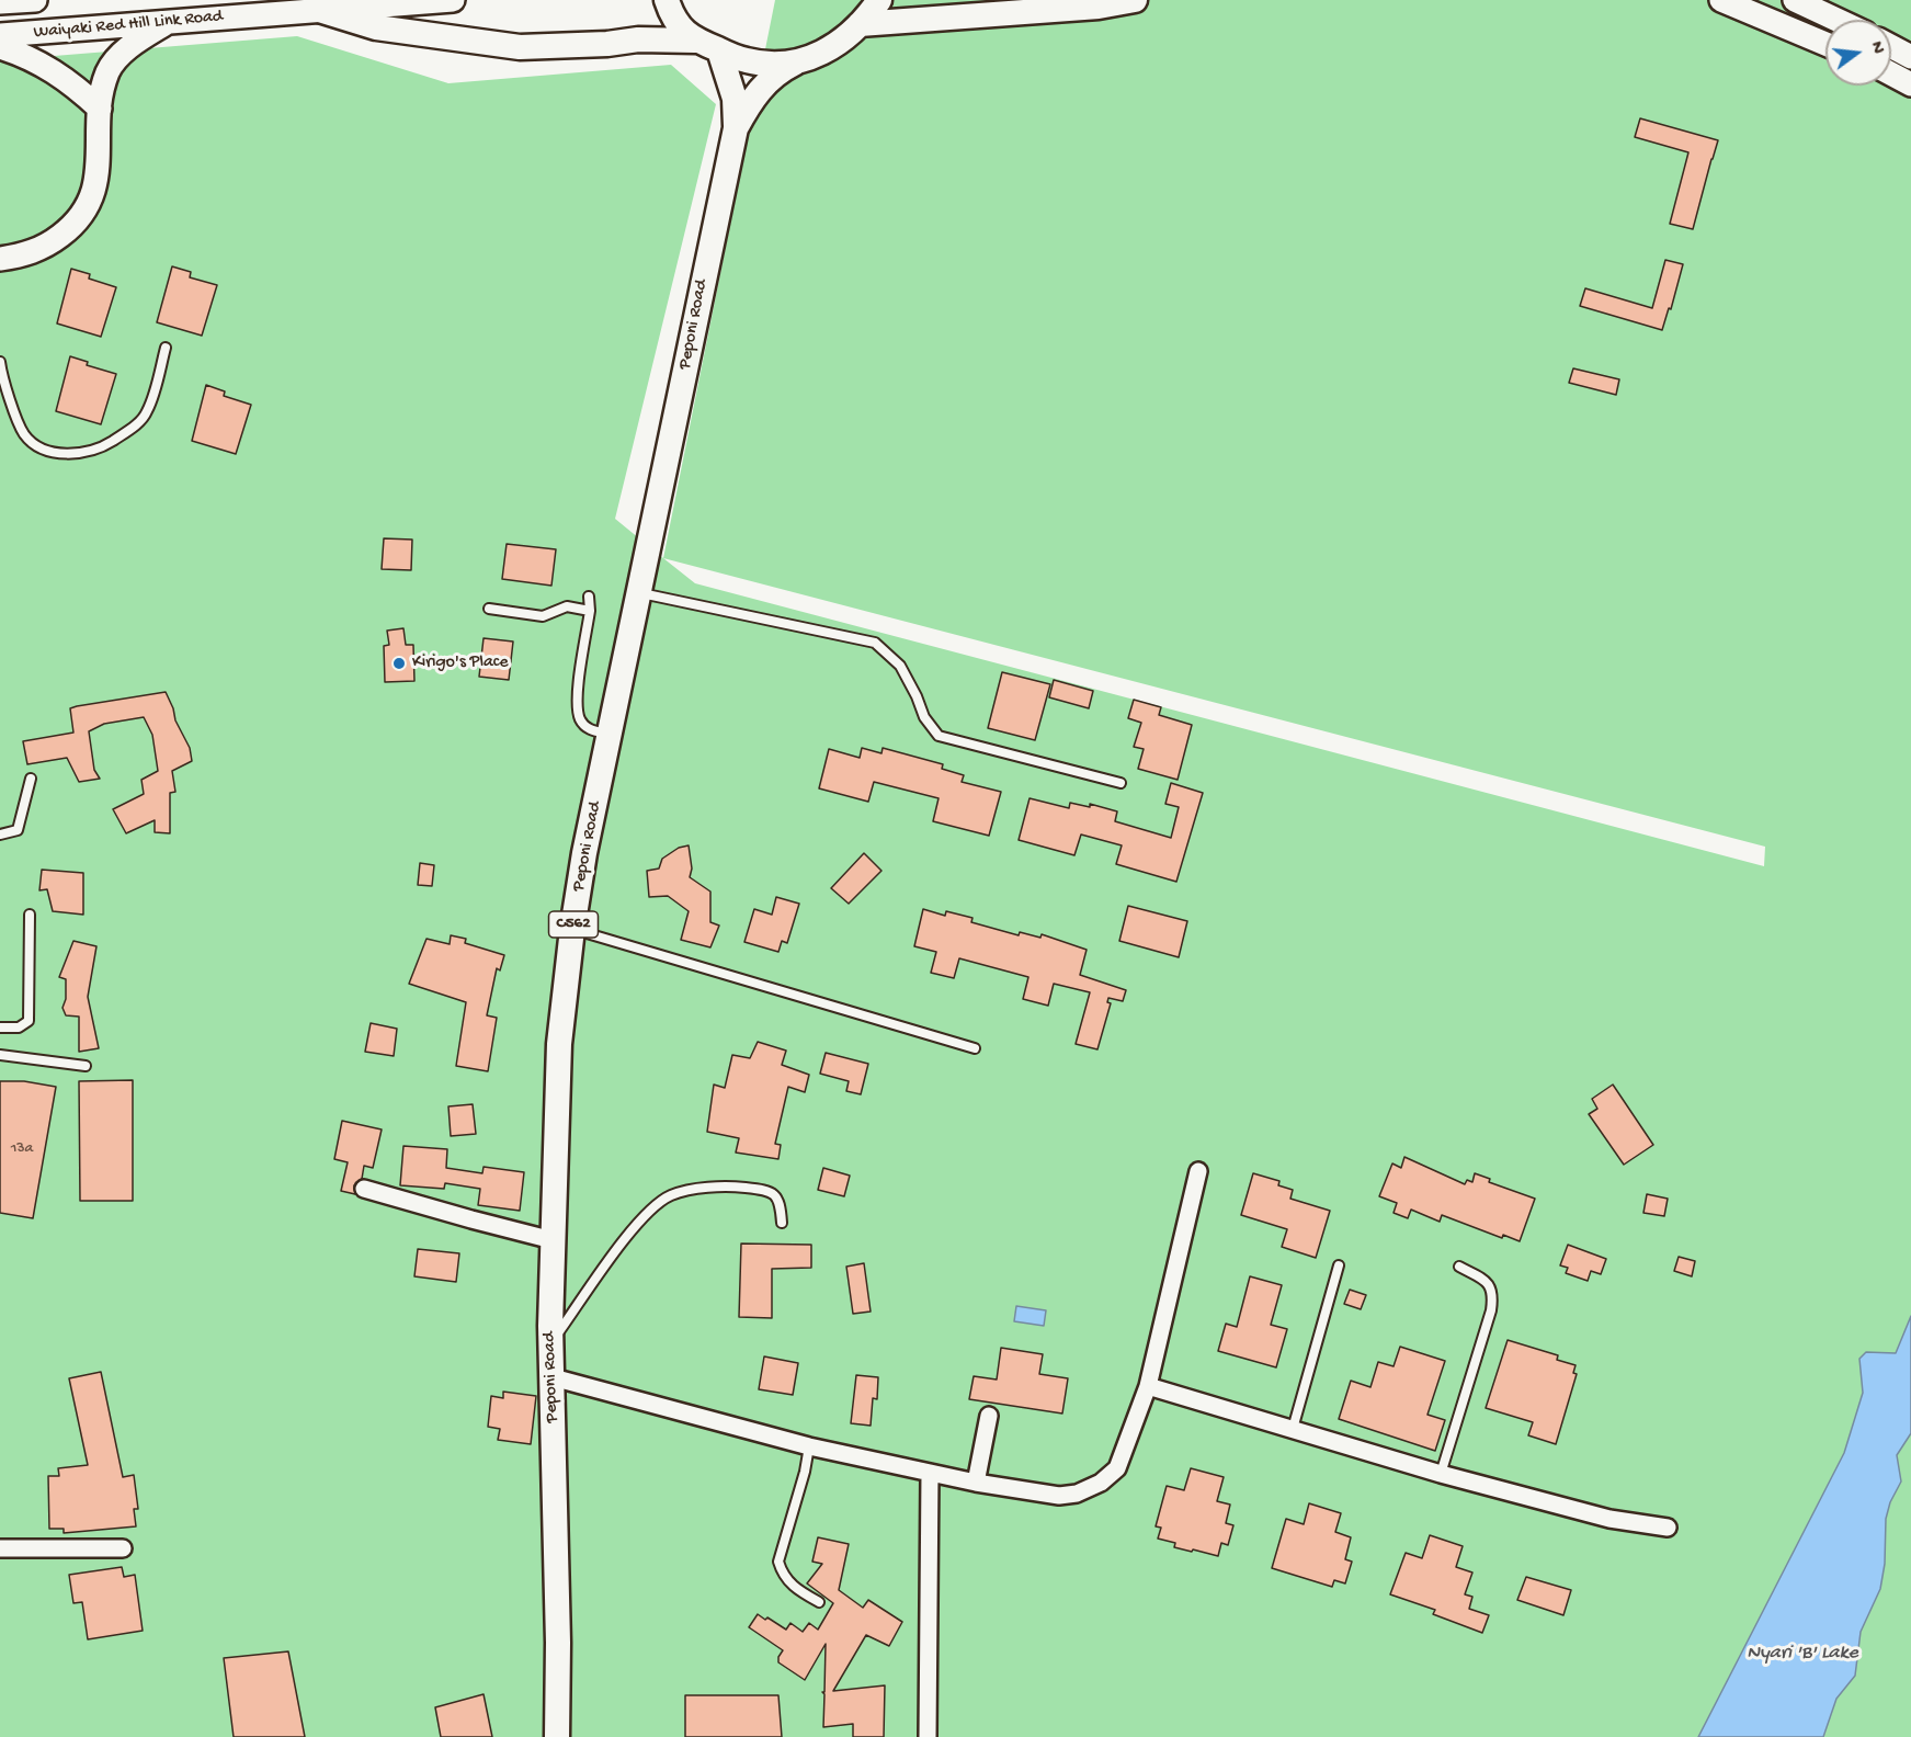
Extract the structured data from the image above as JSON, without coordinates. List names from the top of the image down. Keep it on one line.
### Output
{"streets":{"main road":["Waiyaki Red Hill Link Road","Peponi Road","C562"]},"water":["Nyari 'B' Lake"],"places":["Kirigo's Place"],"house_numbers":["13a"],"north":"right"}
